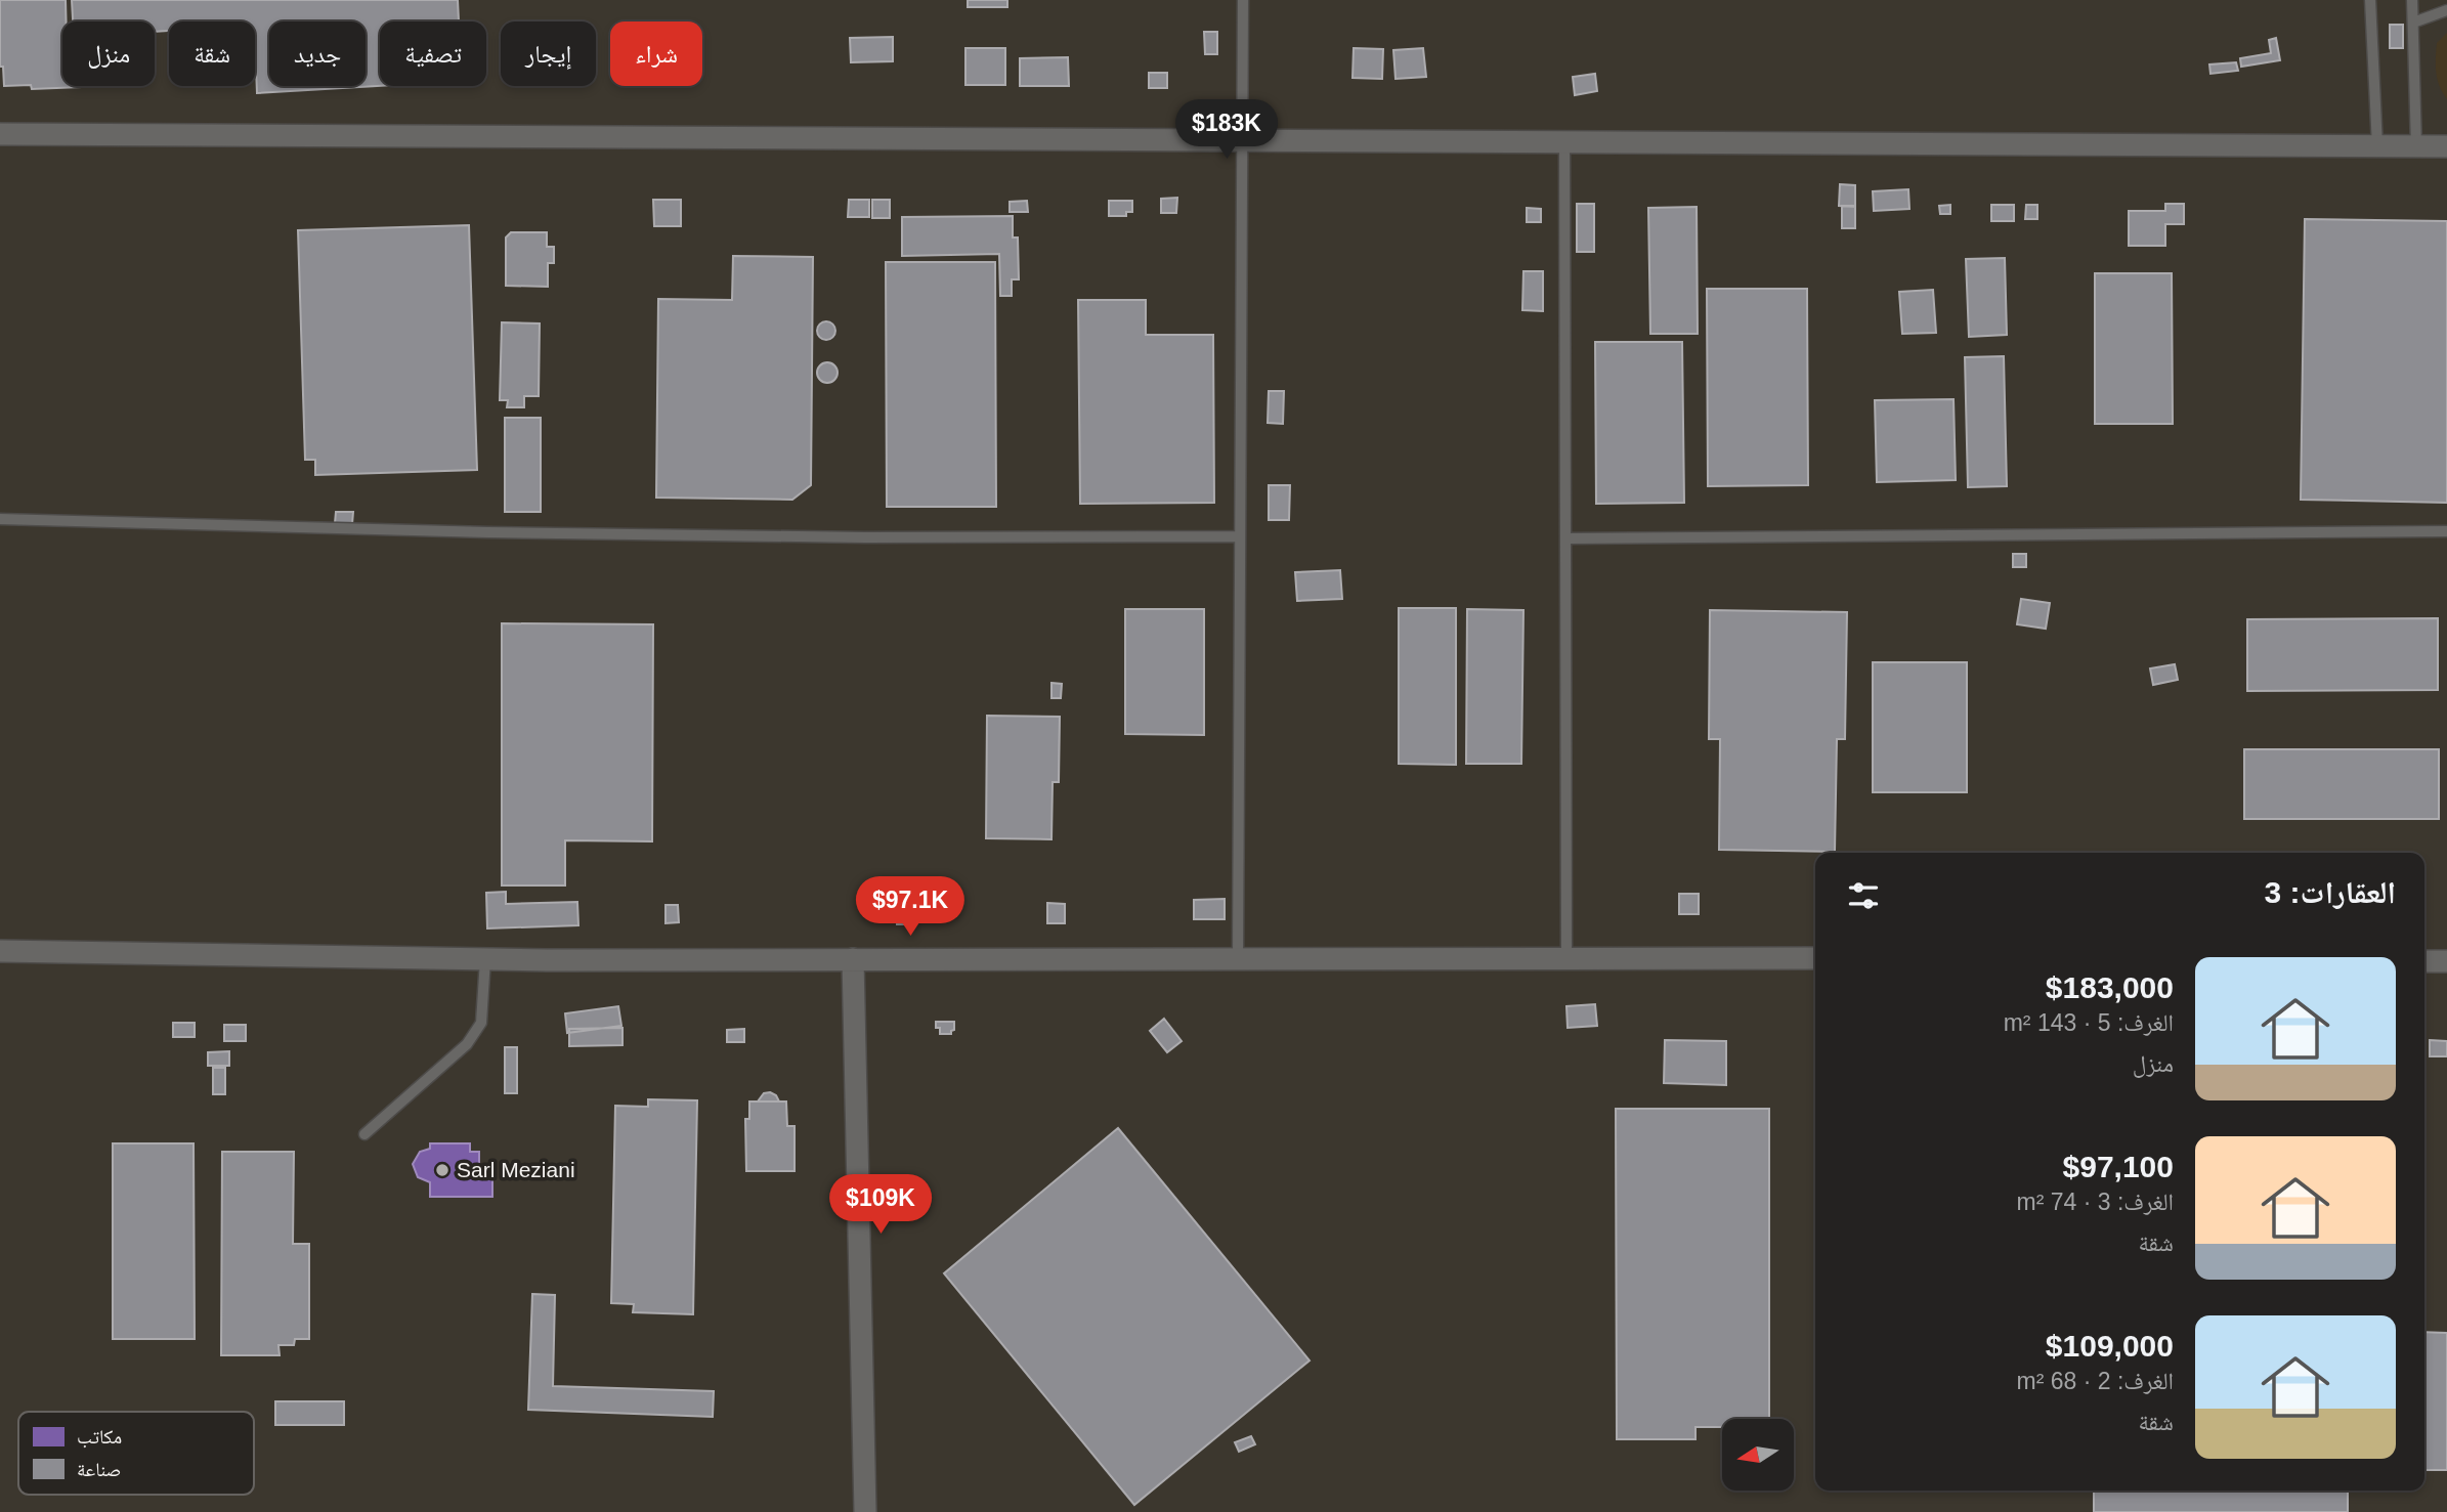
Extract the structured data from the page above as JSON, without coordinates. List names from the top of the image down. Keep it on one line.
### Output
{"places":["Sarl Meziani"],"legend":["مكاتب","صناعة"],"north":"left","page":{"chip":["شراء","إيجار","تصفية","جديد","شقة","منزل"],"price":["$183K","$97.1K","$109K"],"heading":"العقارات: 3","list":[{"name":"$183,000","note":"الغرف: 5 · 143 m² · منزل"},{"name":"$97,100","note":"الغرف: 3 · 74 m² · شقة"},{"name":"$109,000","note":"الغرف: 2 · 68 m² · شقة"}]}}
